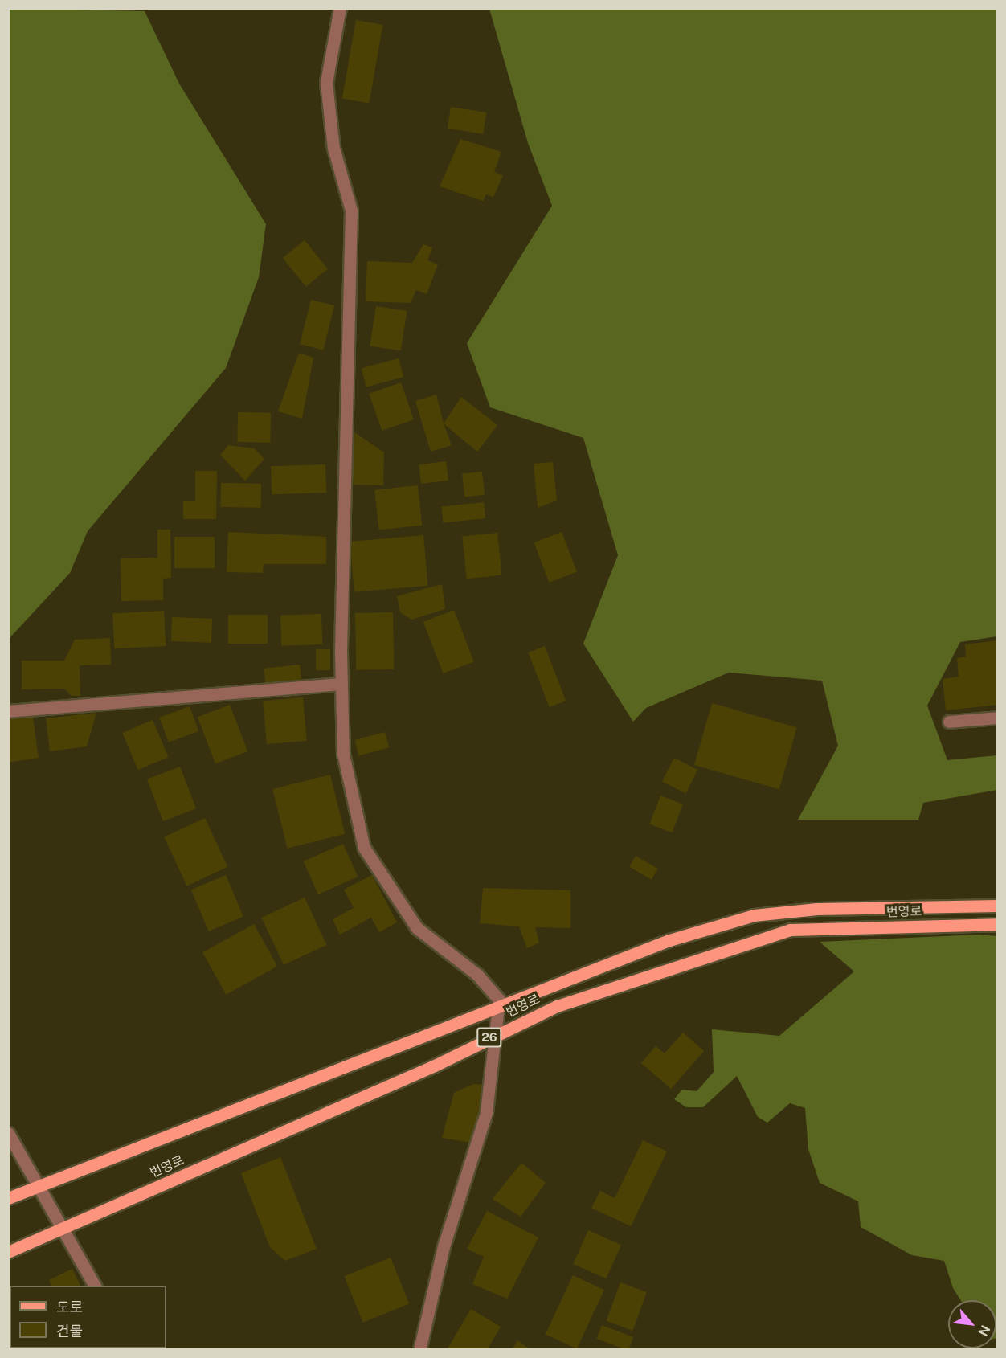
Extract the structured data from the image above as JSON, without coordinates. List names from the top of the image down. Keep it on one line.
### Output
{"streets":{"main road":["번영로","26"]},"legend":["도로","건물"],"north":"bottom right"}
